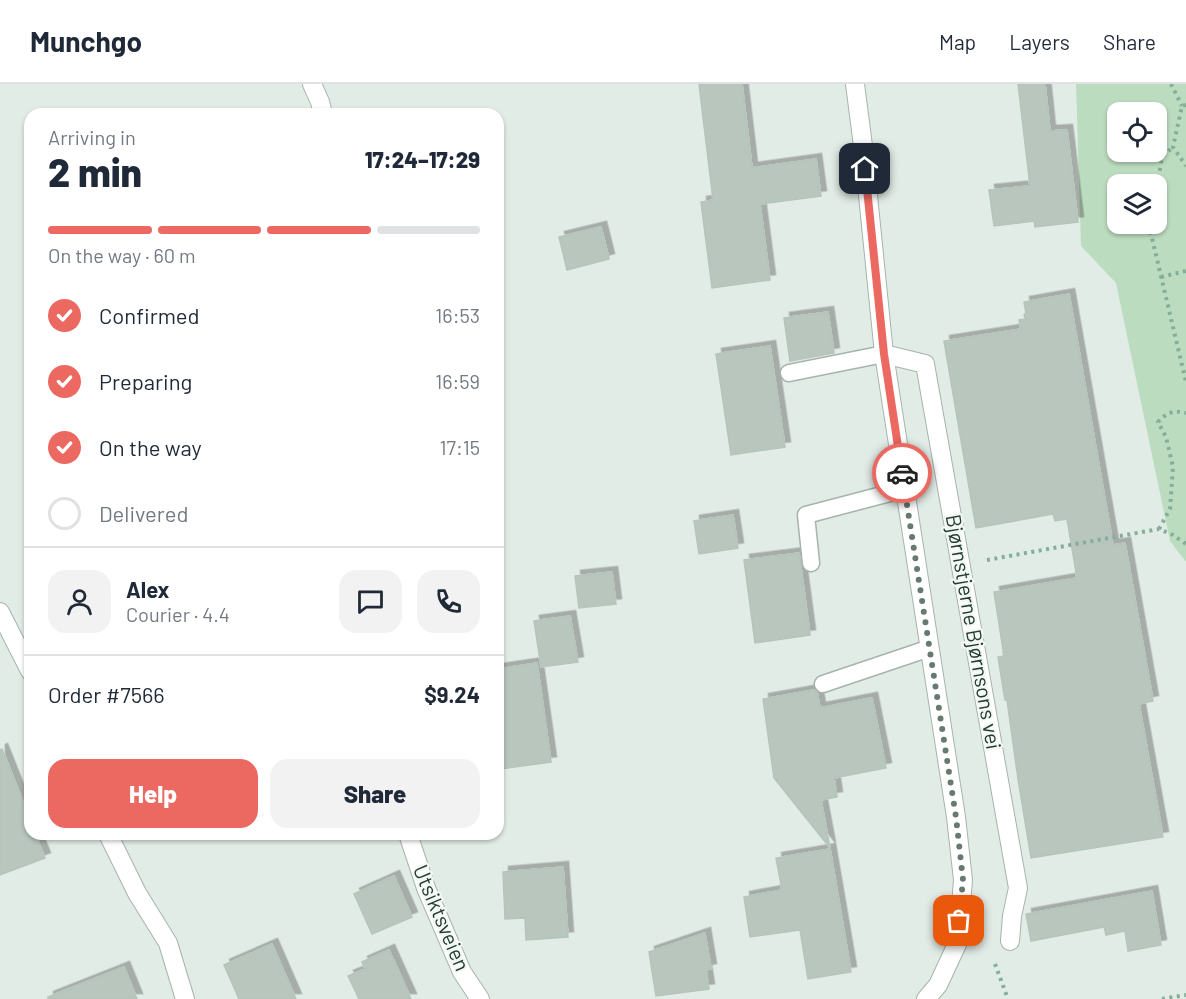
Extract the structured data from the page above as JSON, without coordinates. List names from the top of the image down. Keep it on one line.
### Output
{"streets":{"street":["Bjørnstjerne Bjørnsons vei","Utsiktsveien"]},"page":{"header":"Munchgo","nav":["Map","Layers","Share"],"heading":["2 min","Arriving in","17:24–17:29"],"panel":["Alex","Courier · 4.4","Order #7566","$9.24"],"bar":"On the way · 60 m","list":[["Confirmed","16:53"],["Preparing","16:59"],["On the way","17:15"],"Delivered"],"buttons":["Help","Share"]}}
